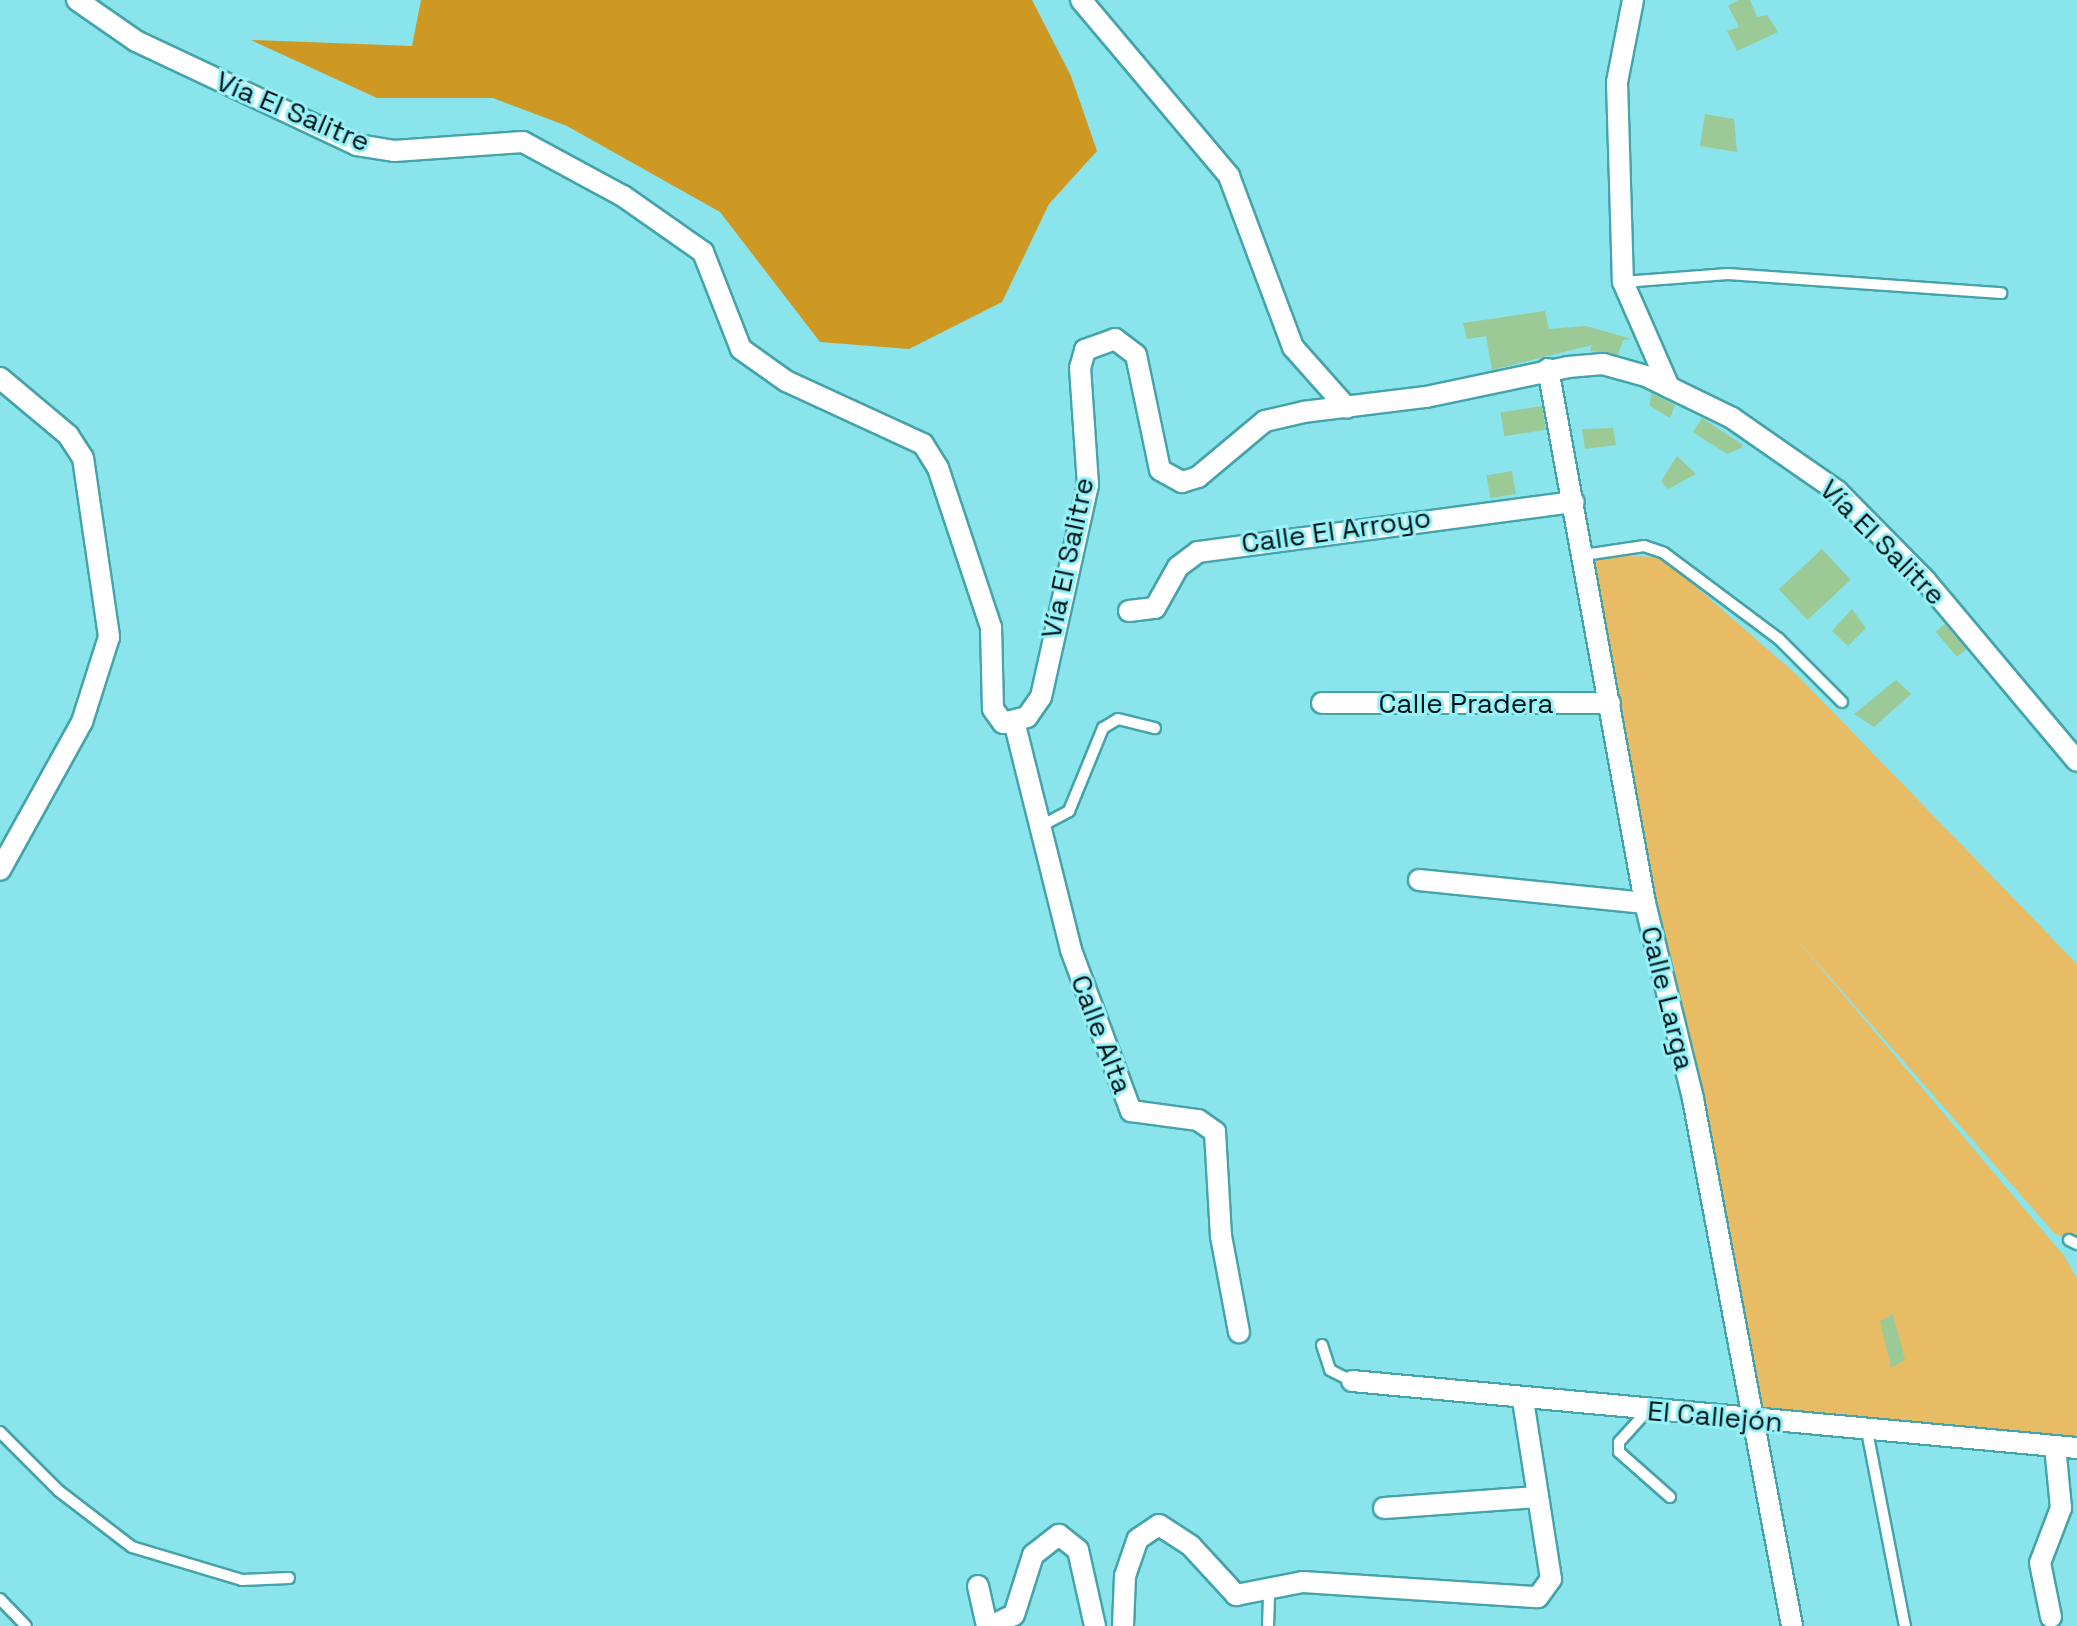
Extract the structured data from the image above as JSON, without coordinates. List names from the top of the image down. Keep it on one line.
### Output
{"streets":{"street":["Vía El Salitre","Calle El Arroyo","Calle Pradera","Calle Larga","Calle Alta","El Callejón"]},"crossings":[["Vía El Salitre","Calle Larga"],["Vía El Salitre","Calle Alta"],["Calle El Arroyo","Calle Larga"],["Calle Pradera","Calle Larga"],["Calle Larga","El Callejón"]]}
